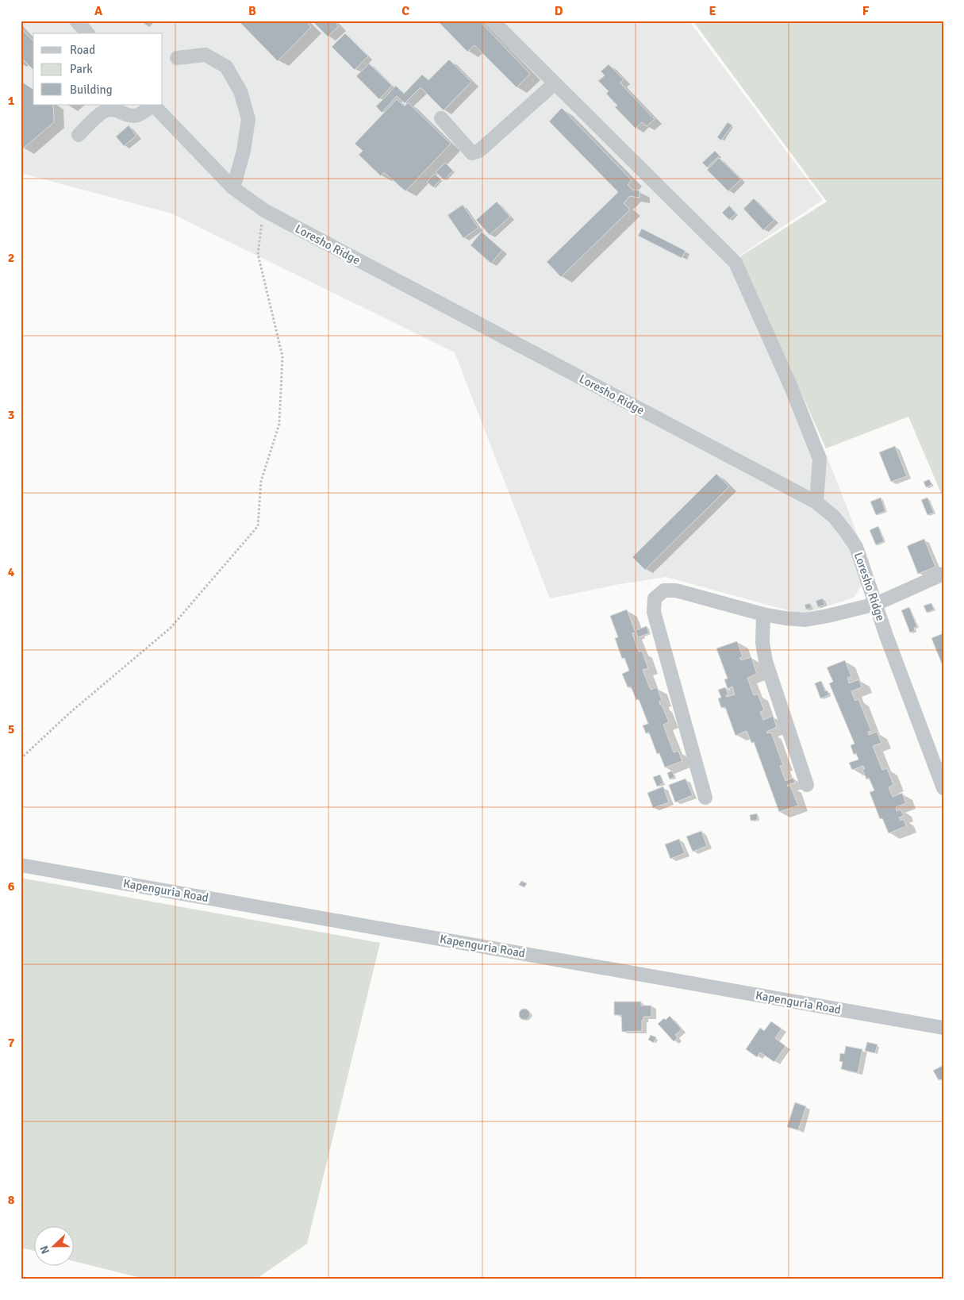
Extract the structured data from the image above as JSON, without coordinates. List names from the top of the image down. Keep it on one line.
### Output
{"streets":{"street":["Loresho Ridge","Kapenguria Road"]},"legend":["Road","Park","Building"],"north":"left","grid":{"columns":["A","B","C","D","E","F"],"rows":["1","2","3","4","5","6","7","8"]}}
